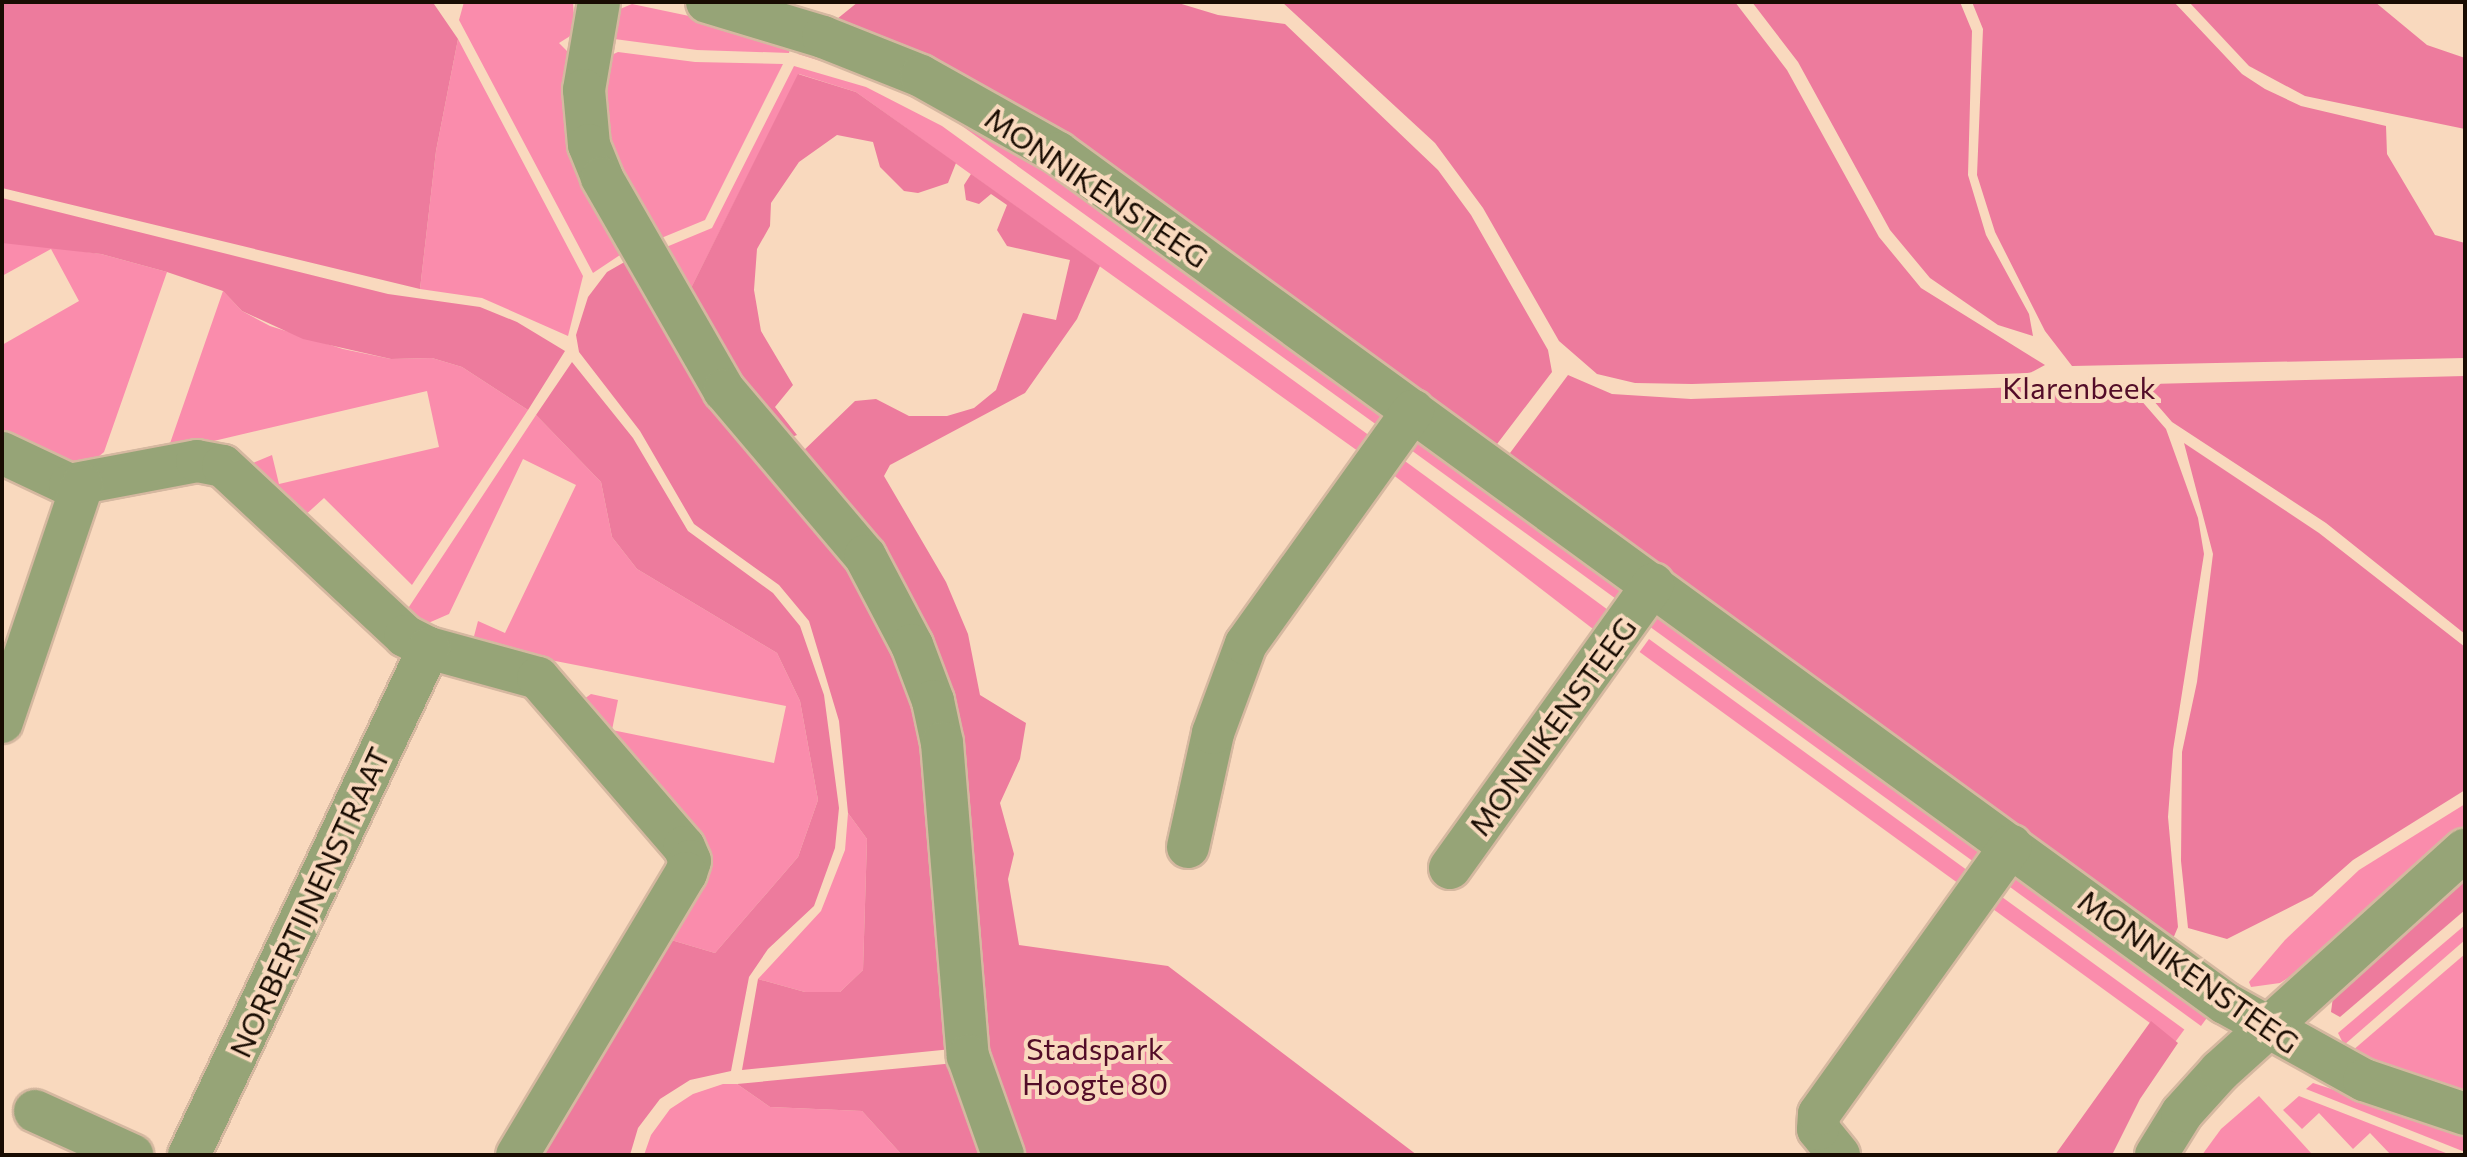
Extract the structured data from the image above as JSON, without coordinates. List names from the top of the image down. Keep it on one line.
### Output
{"streets":{"street":["MONNIKENSTEEG","NORBERTIJNENSTRAAT"]},"parks":["Klarenbeek","Stadspark Hoogte 80"]}
